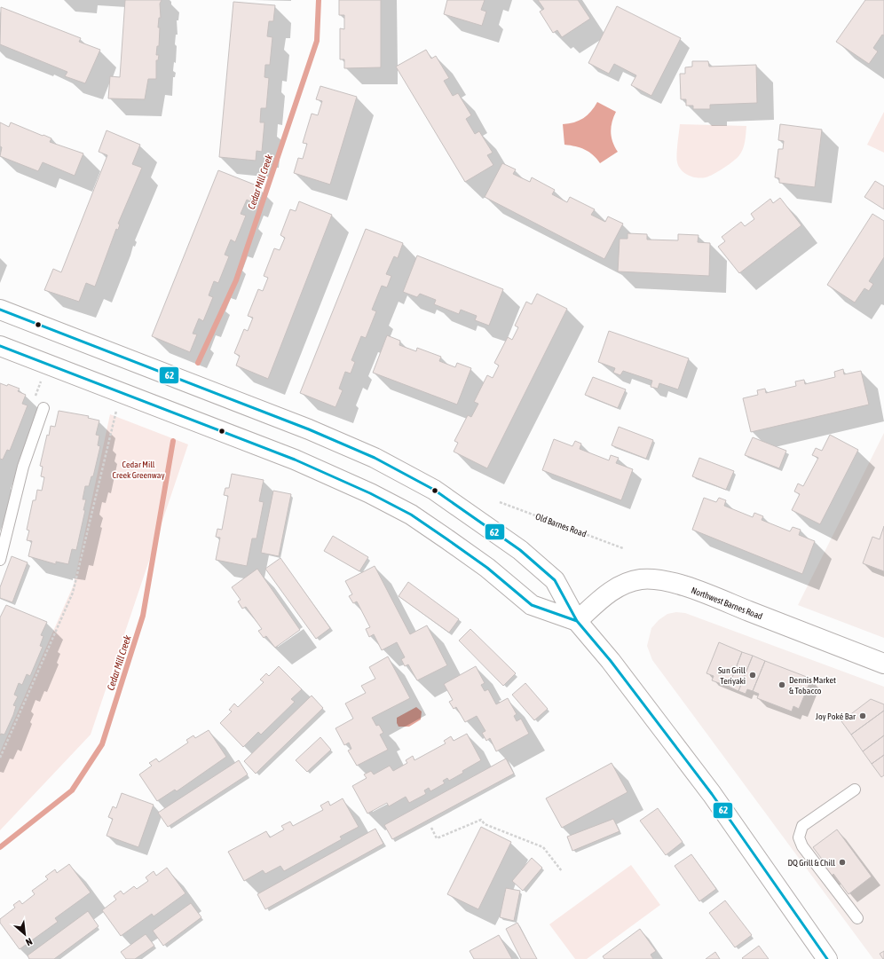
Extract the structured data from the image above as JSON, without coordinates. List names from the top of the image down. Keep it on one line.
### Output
{"streets":{"main road":["Northwest Barnes Road"],"path":["Old Barnes Road"]},"water":["Cedar Mill Creek"],"parks":["Cedar Mill Creek Greenway"],"places":["Sun Grill Teriyaki","Dennis Market & Tobacco","Joy Poké Bar","DQ Grill & Chill"],"lines":["transit line 62"],"north":"bottom right"}
